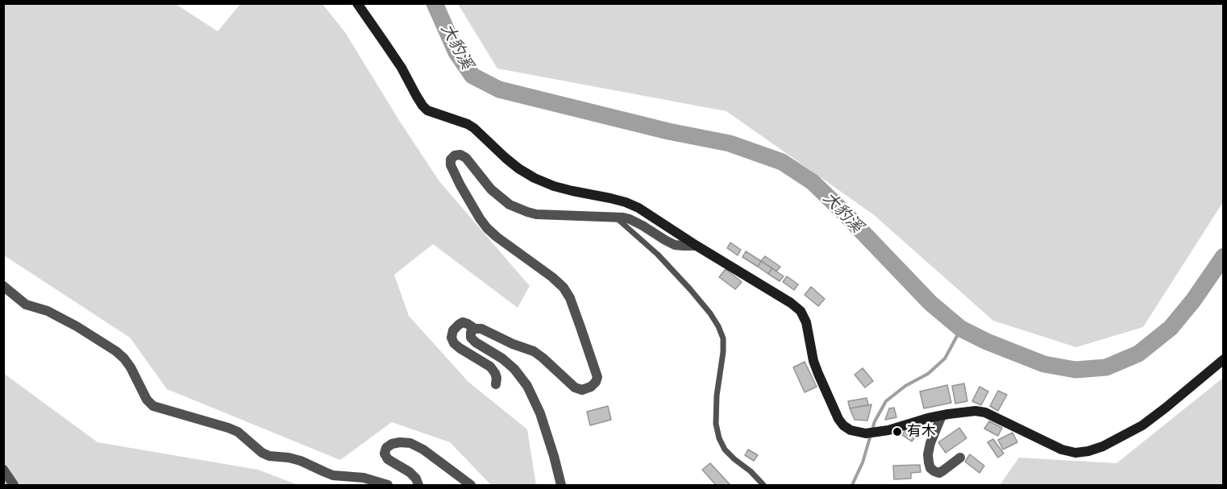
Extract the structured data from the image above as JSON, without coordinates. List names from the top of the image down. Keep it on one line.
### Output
{"water":["大豹溪"],"places":["有木"]}
